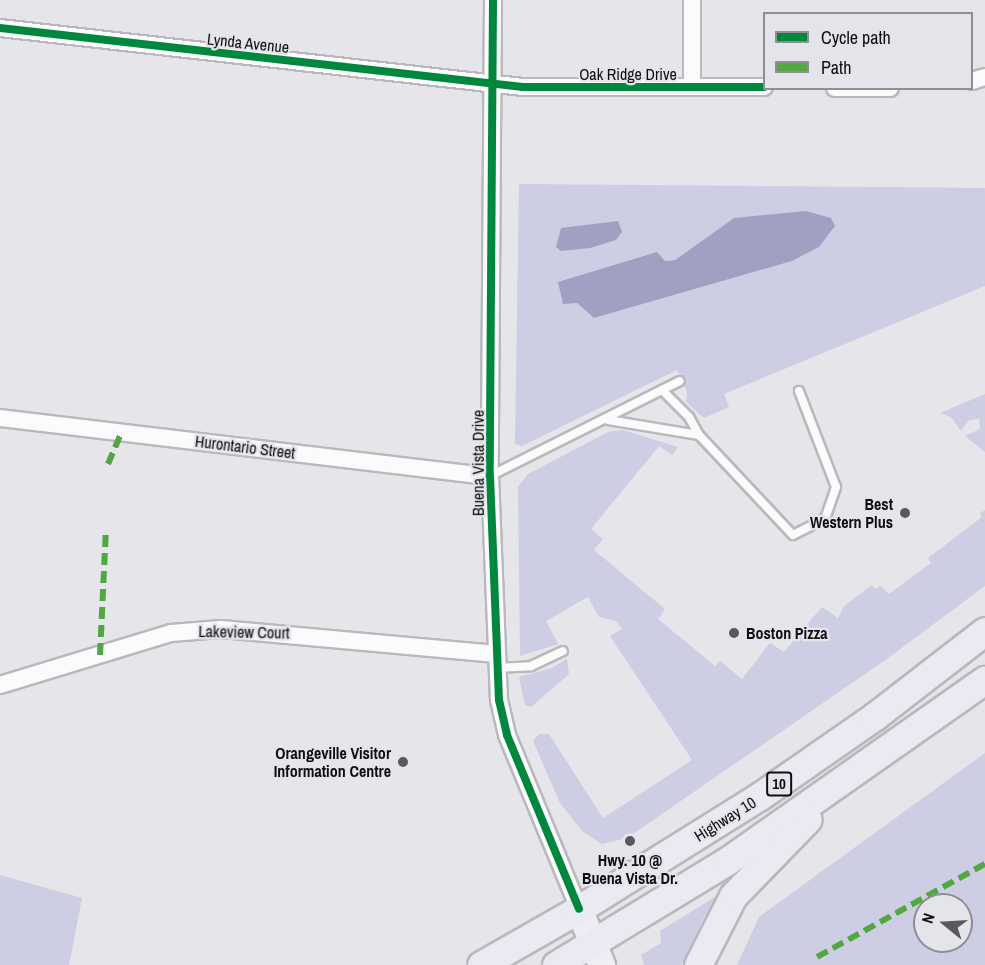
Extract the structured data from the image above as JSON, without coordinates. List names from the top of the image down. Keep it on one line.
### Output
{"streets":{"highway":["10","Highway 10"],"street":["Lynda Avenue","Oak Ridge Drive","Hurontario Street","Buena Vista Drive","Lakeview Court"]},"crossings":[["Lynda Avenue","Oak Ridge Drive"],["Lynda Avenue","Buena Vista Drive"],["Oak Ridge Drive","Buena Vista Drive"],["Hurontario Street","Buena Vista Drive"],["Buena Vista Drive","Lakeview Court"],["Buena Vista Drive","Highway 10"]],"places":["Best Western Plus","Boston Pizza","Orangeville Visitor Information Centre","Hwy. 10 @ Buena Vista Dr."],"legend":["Cycle path","Path"],"north":"left"}
